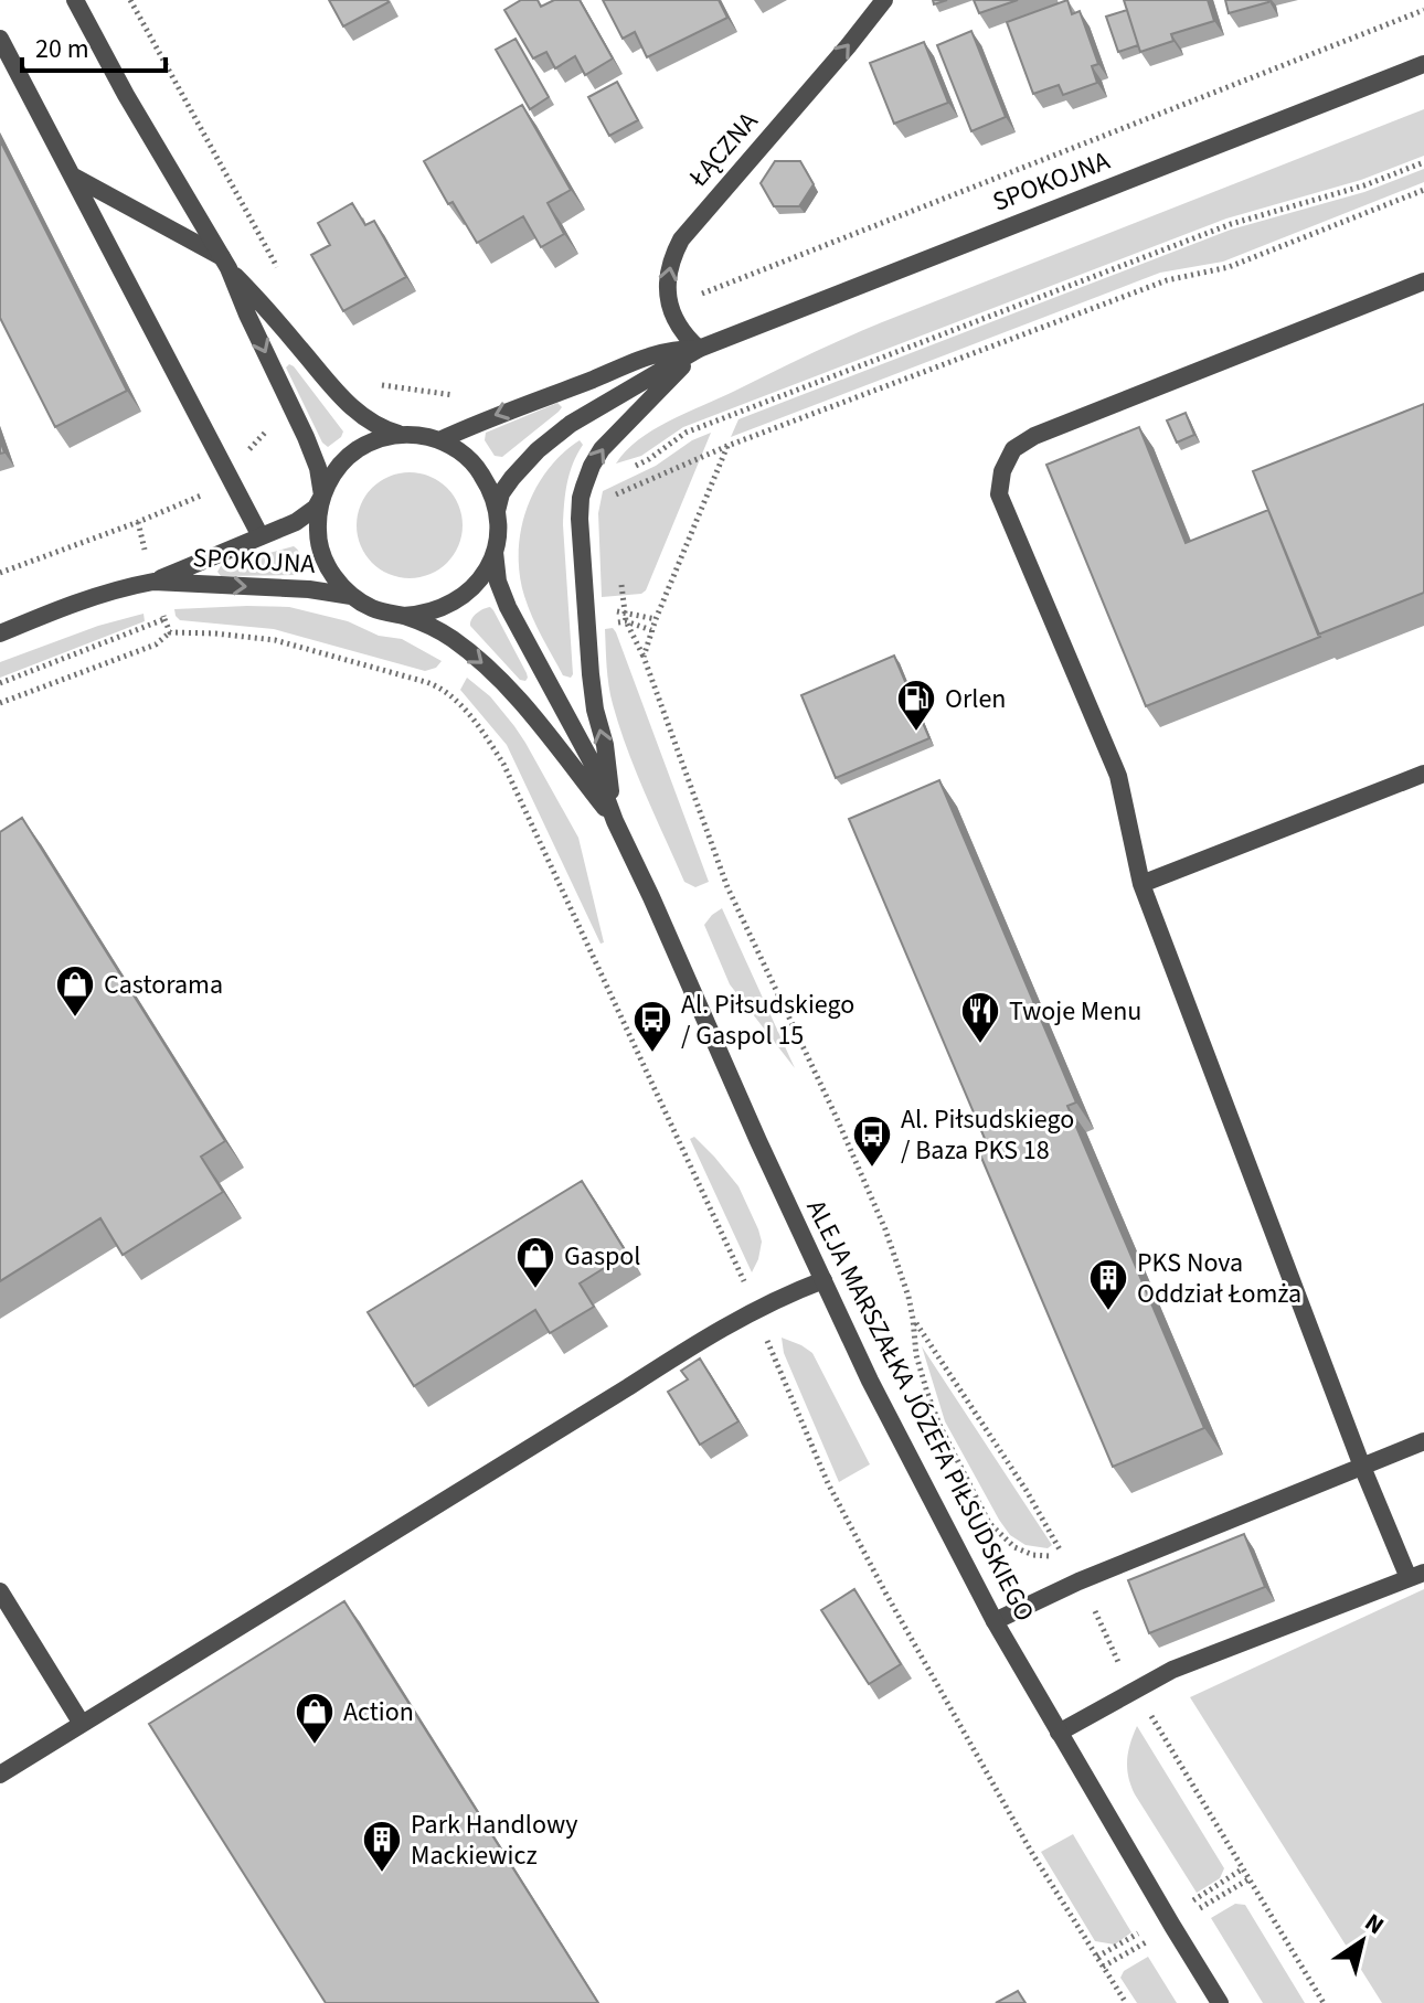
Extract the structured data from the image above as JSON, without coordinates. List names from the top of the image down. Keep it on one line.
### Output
{"streets":{"street":["ŁĄCZNA","SPOKOJNA","ALEJA MARSZAŁKA JÓZEFA PIŁSUDSKIEGO"]},"crossings":[["SPOKOJNA","ALEJA MARSZAŁKA JÓZEFA PIŁSUDSKIEGO"]],"one_way":["ŁĄCZNA"],"places":{"fuel station":["Orlen"],"shop":["Castorama","Gaspol","Action"],"restaurant":["Twoje Menu"],"bus stop":["Al. Piłsudskiego / Gaspol 15","Al. Piłsudskiego / Baza PKS 18"],"building":["PKS Nova Oddział Łomża","Park Handlowy Mackiewicz"]},"scale_bar":"20 m","north":"top right"}
